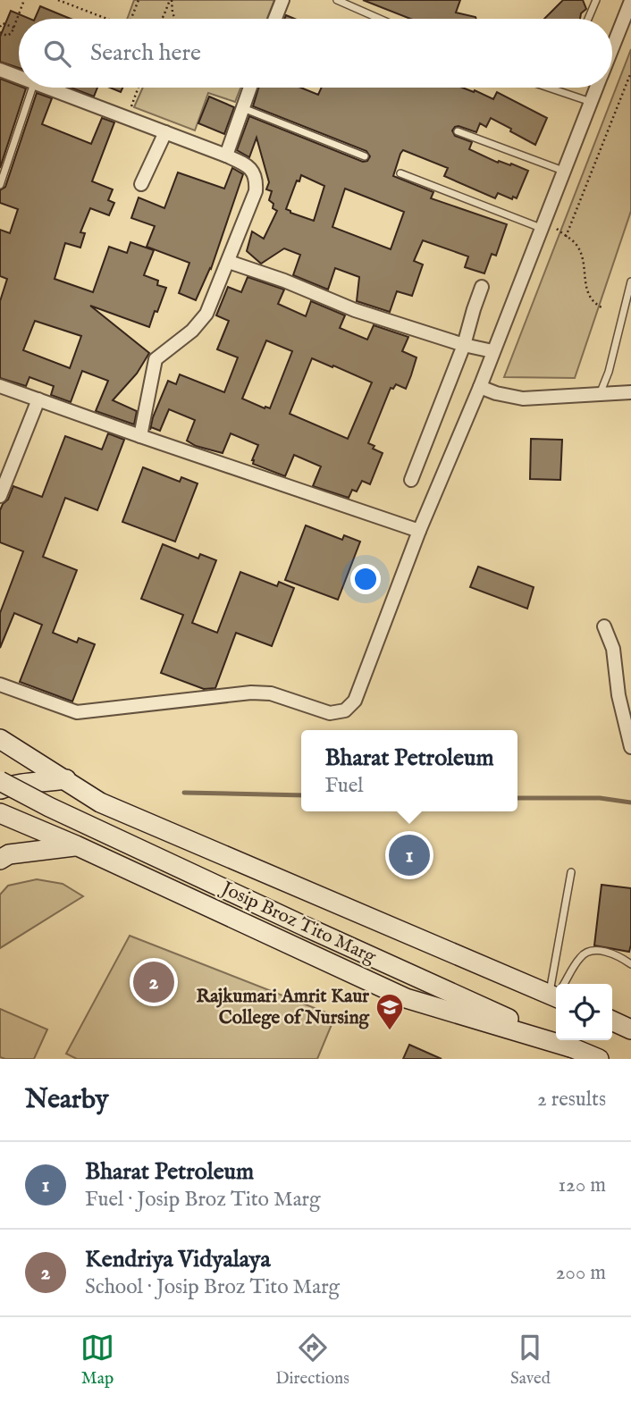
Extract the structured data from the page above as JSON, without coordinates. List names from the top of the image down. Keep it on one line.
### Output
{"streets":{"main road":["Josip Broz Tito Marg"]},"places":{"school or university":["Rajkumari Amrit Kaur College of Nursing"]},"page":{"search":"Search here","popup":["Bharat Petroleum","Fuel"],"pins":["1","2"],"heading":["Nearby","2 results"],"list":[{"mark":"1","name":"Bharat Petroleum","note":"Fuel · Josip Broz Tito Marg","value":"120 m"},{"mark":"2","name":"Kendriya Vidyalaya","note":"School · Josip Broz Tito Marg","value":"200 m"}],"nav":["Map","Directions","Saved"]}}
